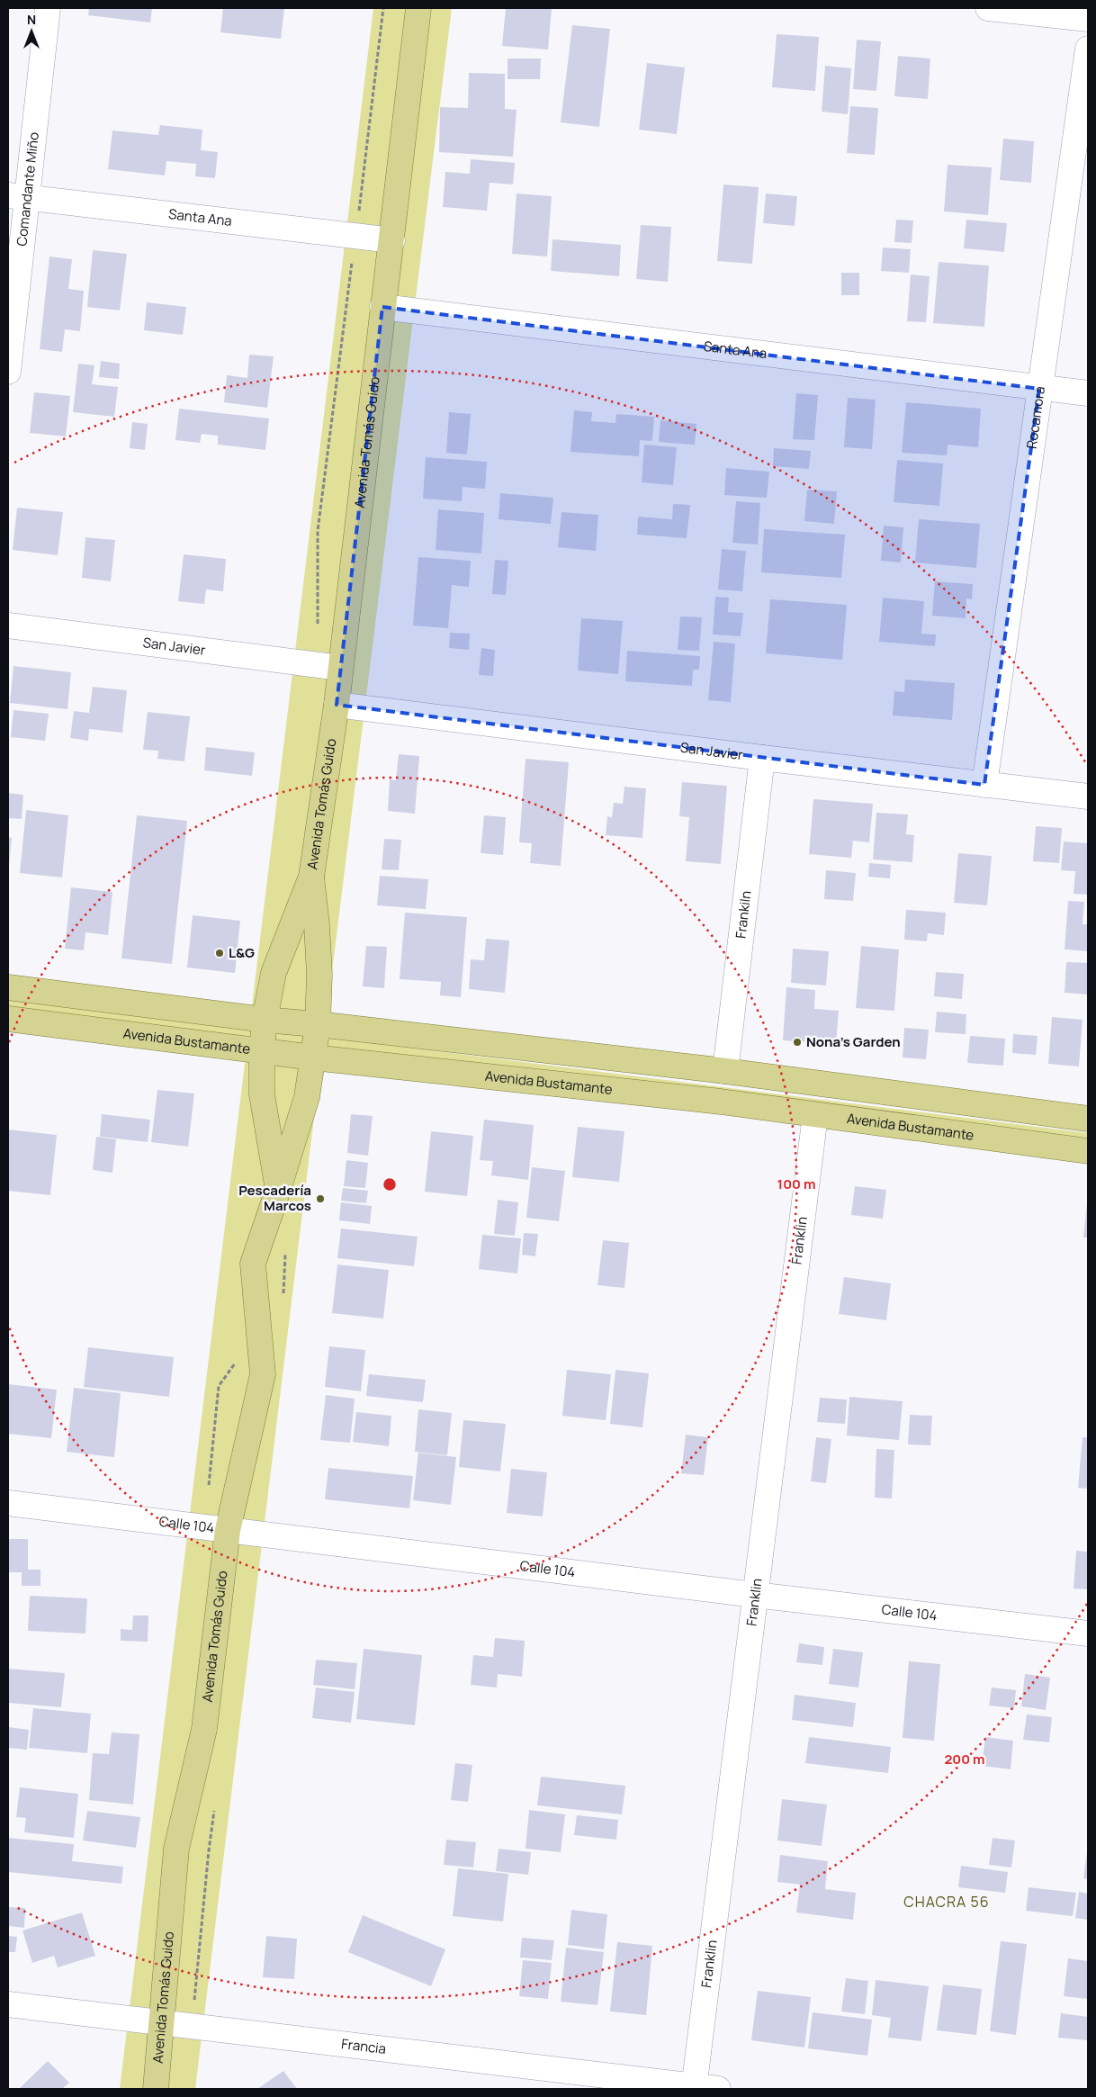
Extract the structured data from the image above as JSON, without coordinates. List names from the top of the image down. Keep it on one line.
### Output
{"streets":{"main road":["Avenida Tomás Guido","Avenida Bustamante"],"street":["Comandante Miño","Santa Ana","Rocamora","San Javier","Frankiln","Franklin","Calle 104","Francia"]},"crossings":[["Comandante Miño","Santa Ana"],["Santa Ana","Rocamora"],["Santa Ana","Avenida Tomás Guido"],["Rocamora","San Javier"],["Avenida Tomás Guido","San Javier"],["Avenida Tomás Guido","Avenida Bustamante"],["Avenida Tomás Guido","Calle 104"],["Avenida Tomás Guido","Francia"],["San Javier","Frankiln"],["Avenida Bustamante","Franklin"],["Franklin","Calle 104"],["Franklin","Francia"]],"districts":["CHACRA 56"],"places":["L&G","Nona's Garden","Pescadería Marcos"],"north":"top","rings":["100 m","200 m"]}
